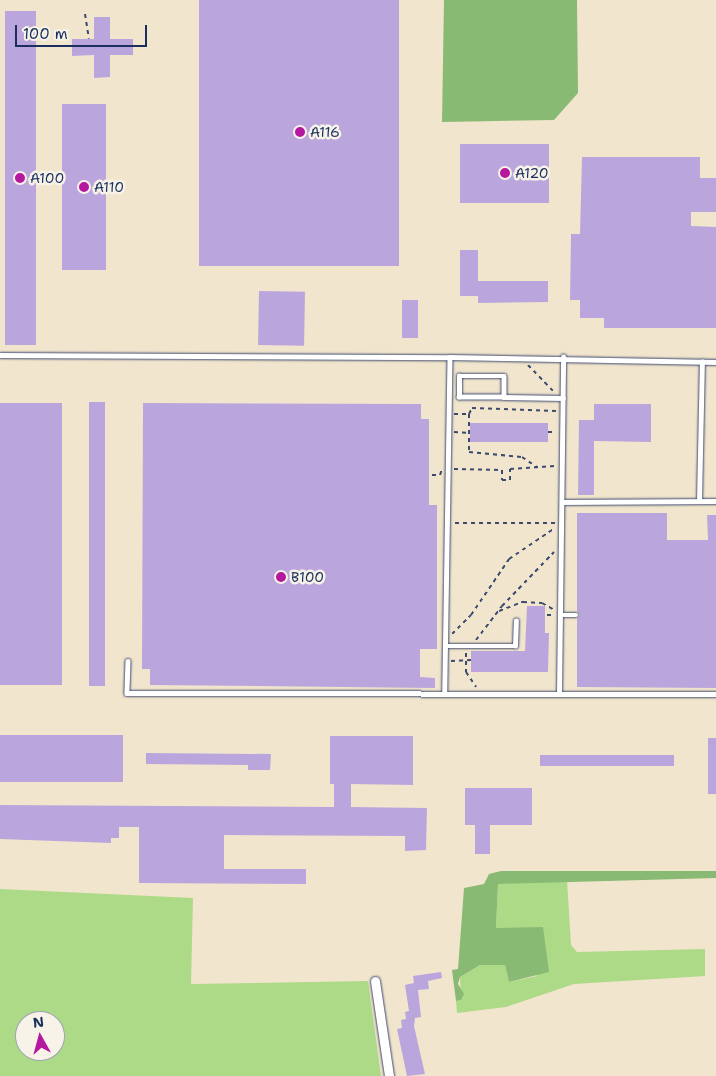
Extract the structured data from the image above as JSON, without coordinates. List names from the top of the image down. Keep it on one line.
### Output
{"places":["A116","A120","A100","A110","B100"],"scale_bar":"100 m","north":"top"}
